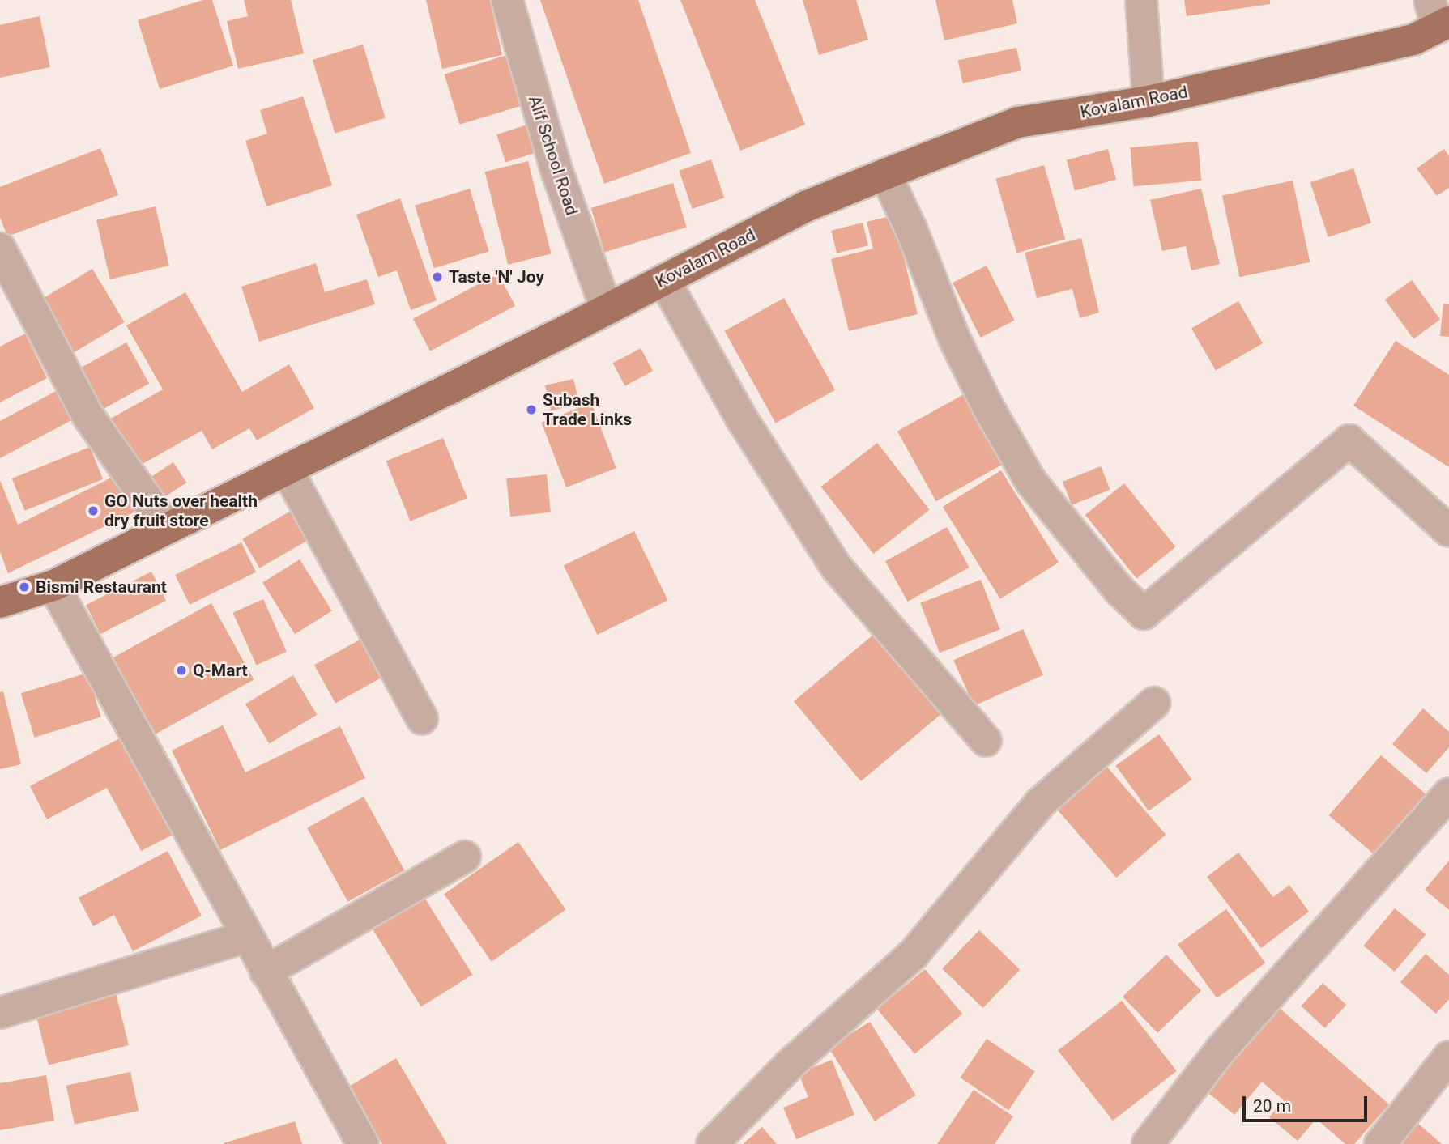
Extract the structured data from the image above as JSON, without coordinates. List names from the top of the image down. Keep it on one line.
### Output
{"streets":{"main road":["Kovalam Road"],"street":["Alif School Road"]},"crossings":[["Kovalam Road","Alif School Road"]],"places":["Taste 'N' Joy","Subash Trade Links","GO Nuts over health dry fruit store","Bismi Restaurant","Q-Mart"],"scale_bar":"20 m"}
